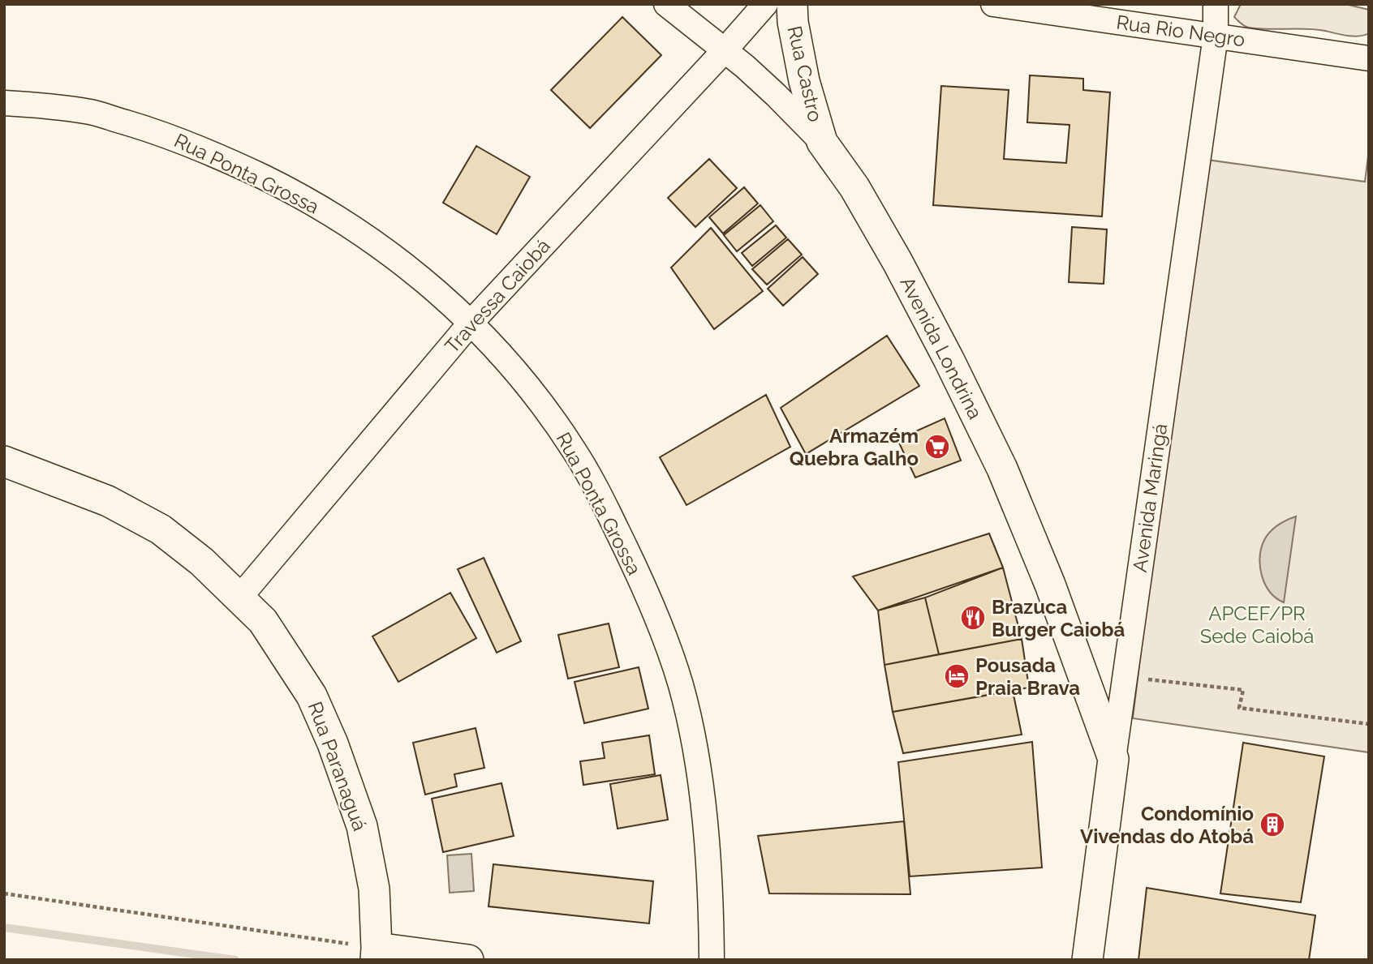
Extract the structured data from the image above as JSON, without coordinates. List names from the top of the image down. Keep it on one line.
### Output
{"streets":{"street":["Rua Rio Negro","Rua Castro","Rua Ponta Grossa","Travessa Caiobá","Avenida Londrina","Avenida Maringá","Rua Paranaguá"]},"crossings":[["Rua Rio Negro","Avenida Maringá"],["Rua Castro","Avenida Londrina"],["Rua Ponta Grossa","Travessa Caiobá"],["Travessa Caiobá","Avenida Londrina"],["Travessa Caiobá","Rua Paranaguá"],["Avenida Londrina","Avenida Maringá"]],"parks":["APCEF/PR Sede Caiobá"],"places":{"supermarket":["Armazém Quebra Galho"],"restaurant":["Brazuca Burger Caiobá"],"hotel":["Pousada Praia Brava"],"building":["Condomínio Vivendas do Atobá"]}}
